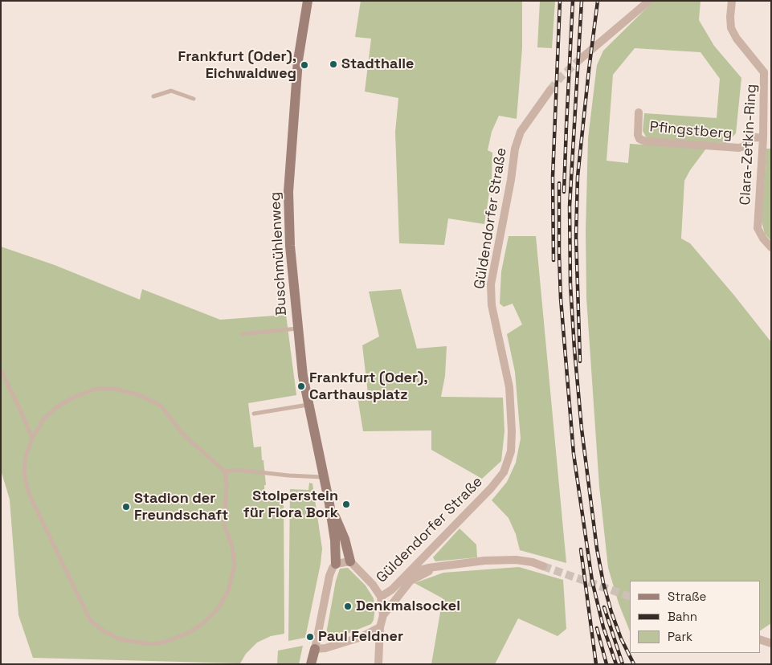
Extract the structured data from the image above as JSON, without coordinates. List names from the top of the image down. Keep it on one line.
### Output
{"streets":{"street":["Pfingstberg","Clara-Zetkin-Ring","Güldendorfer Straße","Buschmühlenweg"]},"crossings":[["Pfingstberg","Clara-Zetkin-Ring"]],"places":["Stadthalle","Frankfurt (Oder), Eichwaldweg","Frankfurt (Oder), Carthausplatz","Stolperstein für Flora Bork","Stadion der Freundschaft","Denkmalsockel","Paul Feldner"],"legend":["Straße","Bahn","Park"]}
